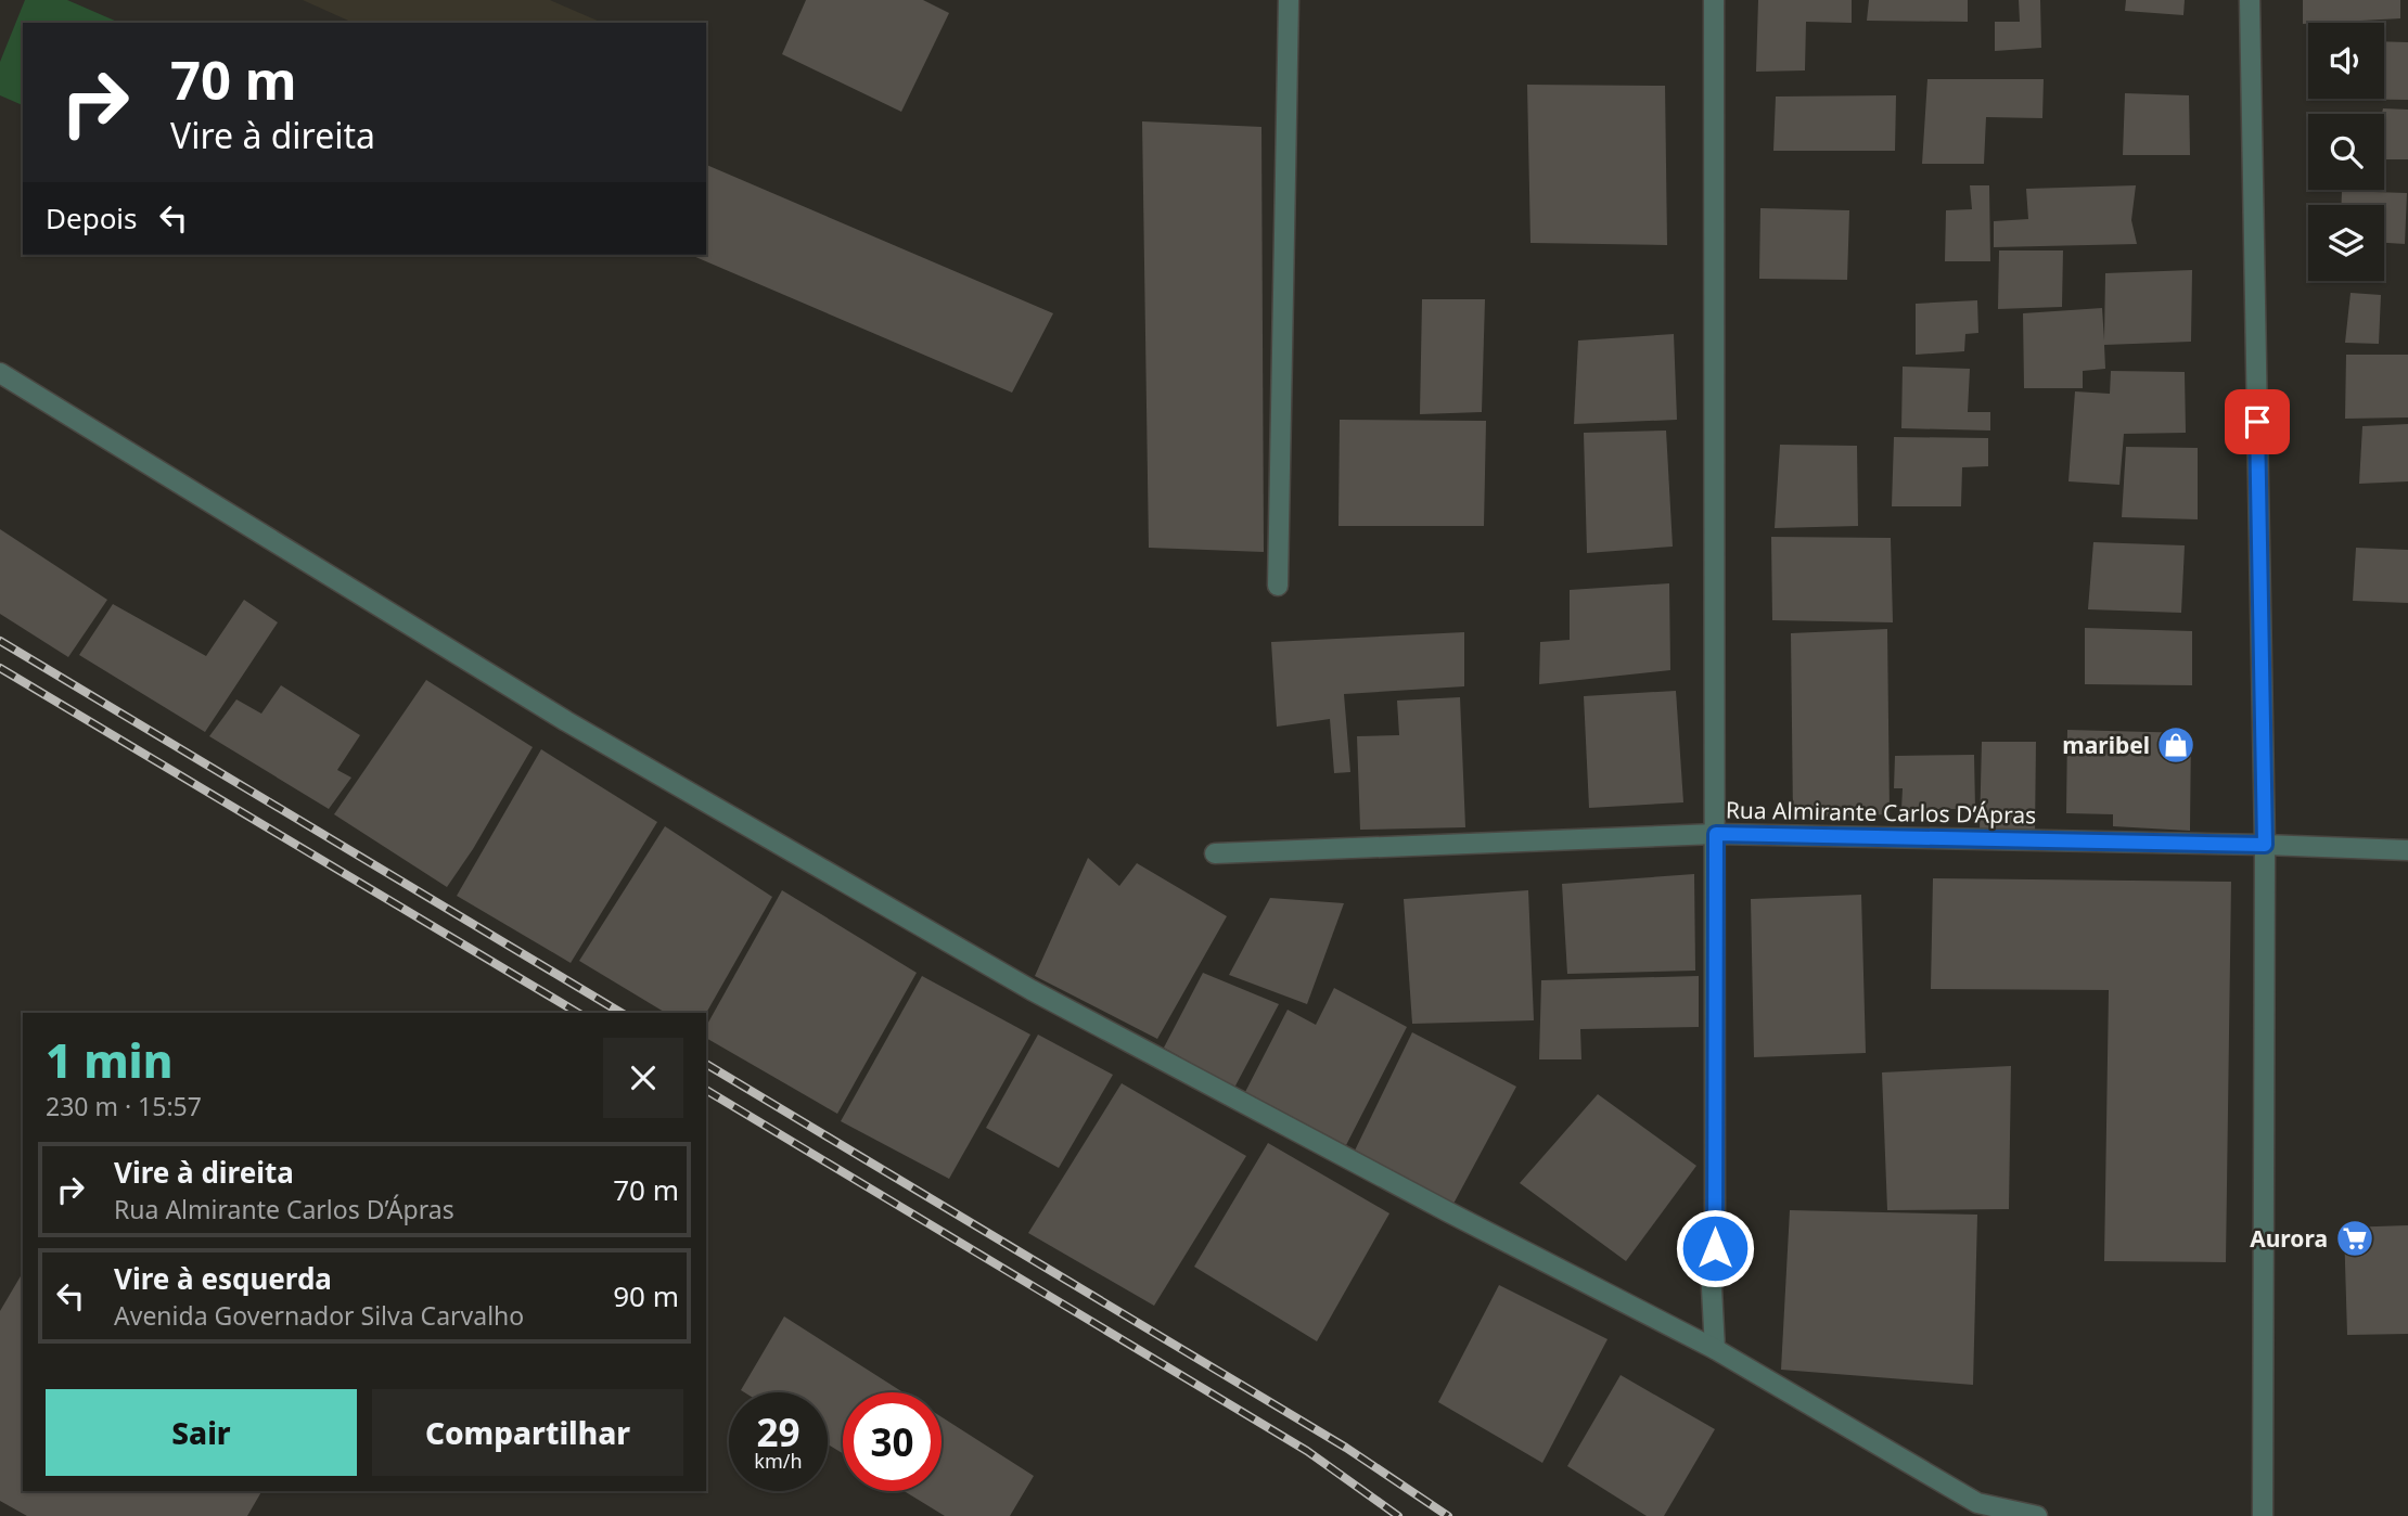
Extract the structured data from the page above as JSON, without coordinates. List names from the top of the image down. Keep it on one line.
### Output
{"streets":{"street":["Rua Almirante Carlos D’Ápras"]},"places":{"shop":["maribel"],"supermarket":["Aurora"]},"page":{"turn":["70 m","Vire à direita"],"then":"Depois","heading":["1 min","230 m · 15:57"],"list":[{"name":"Vire à direita","note":"Rua Almirante Carlos D’Ápras","value":"70 m"},{"name":"Vire à esquerda","note":"Avenida Governador Silva Carvalho","value":"90 m"}],"buttons":["Sair","Compartilhar"],"speed":"29 km/h","limit":"30"}}
